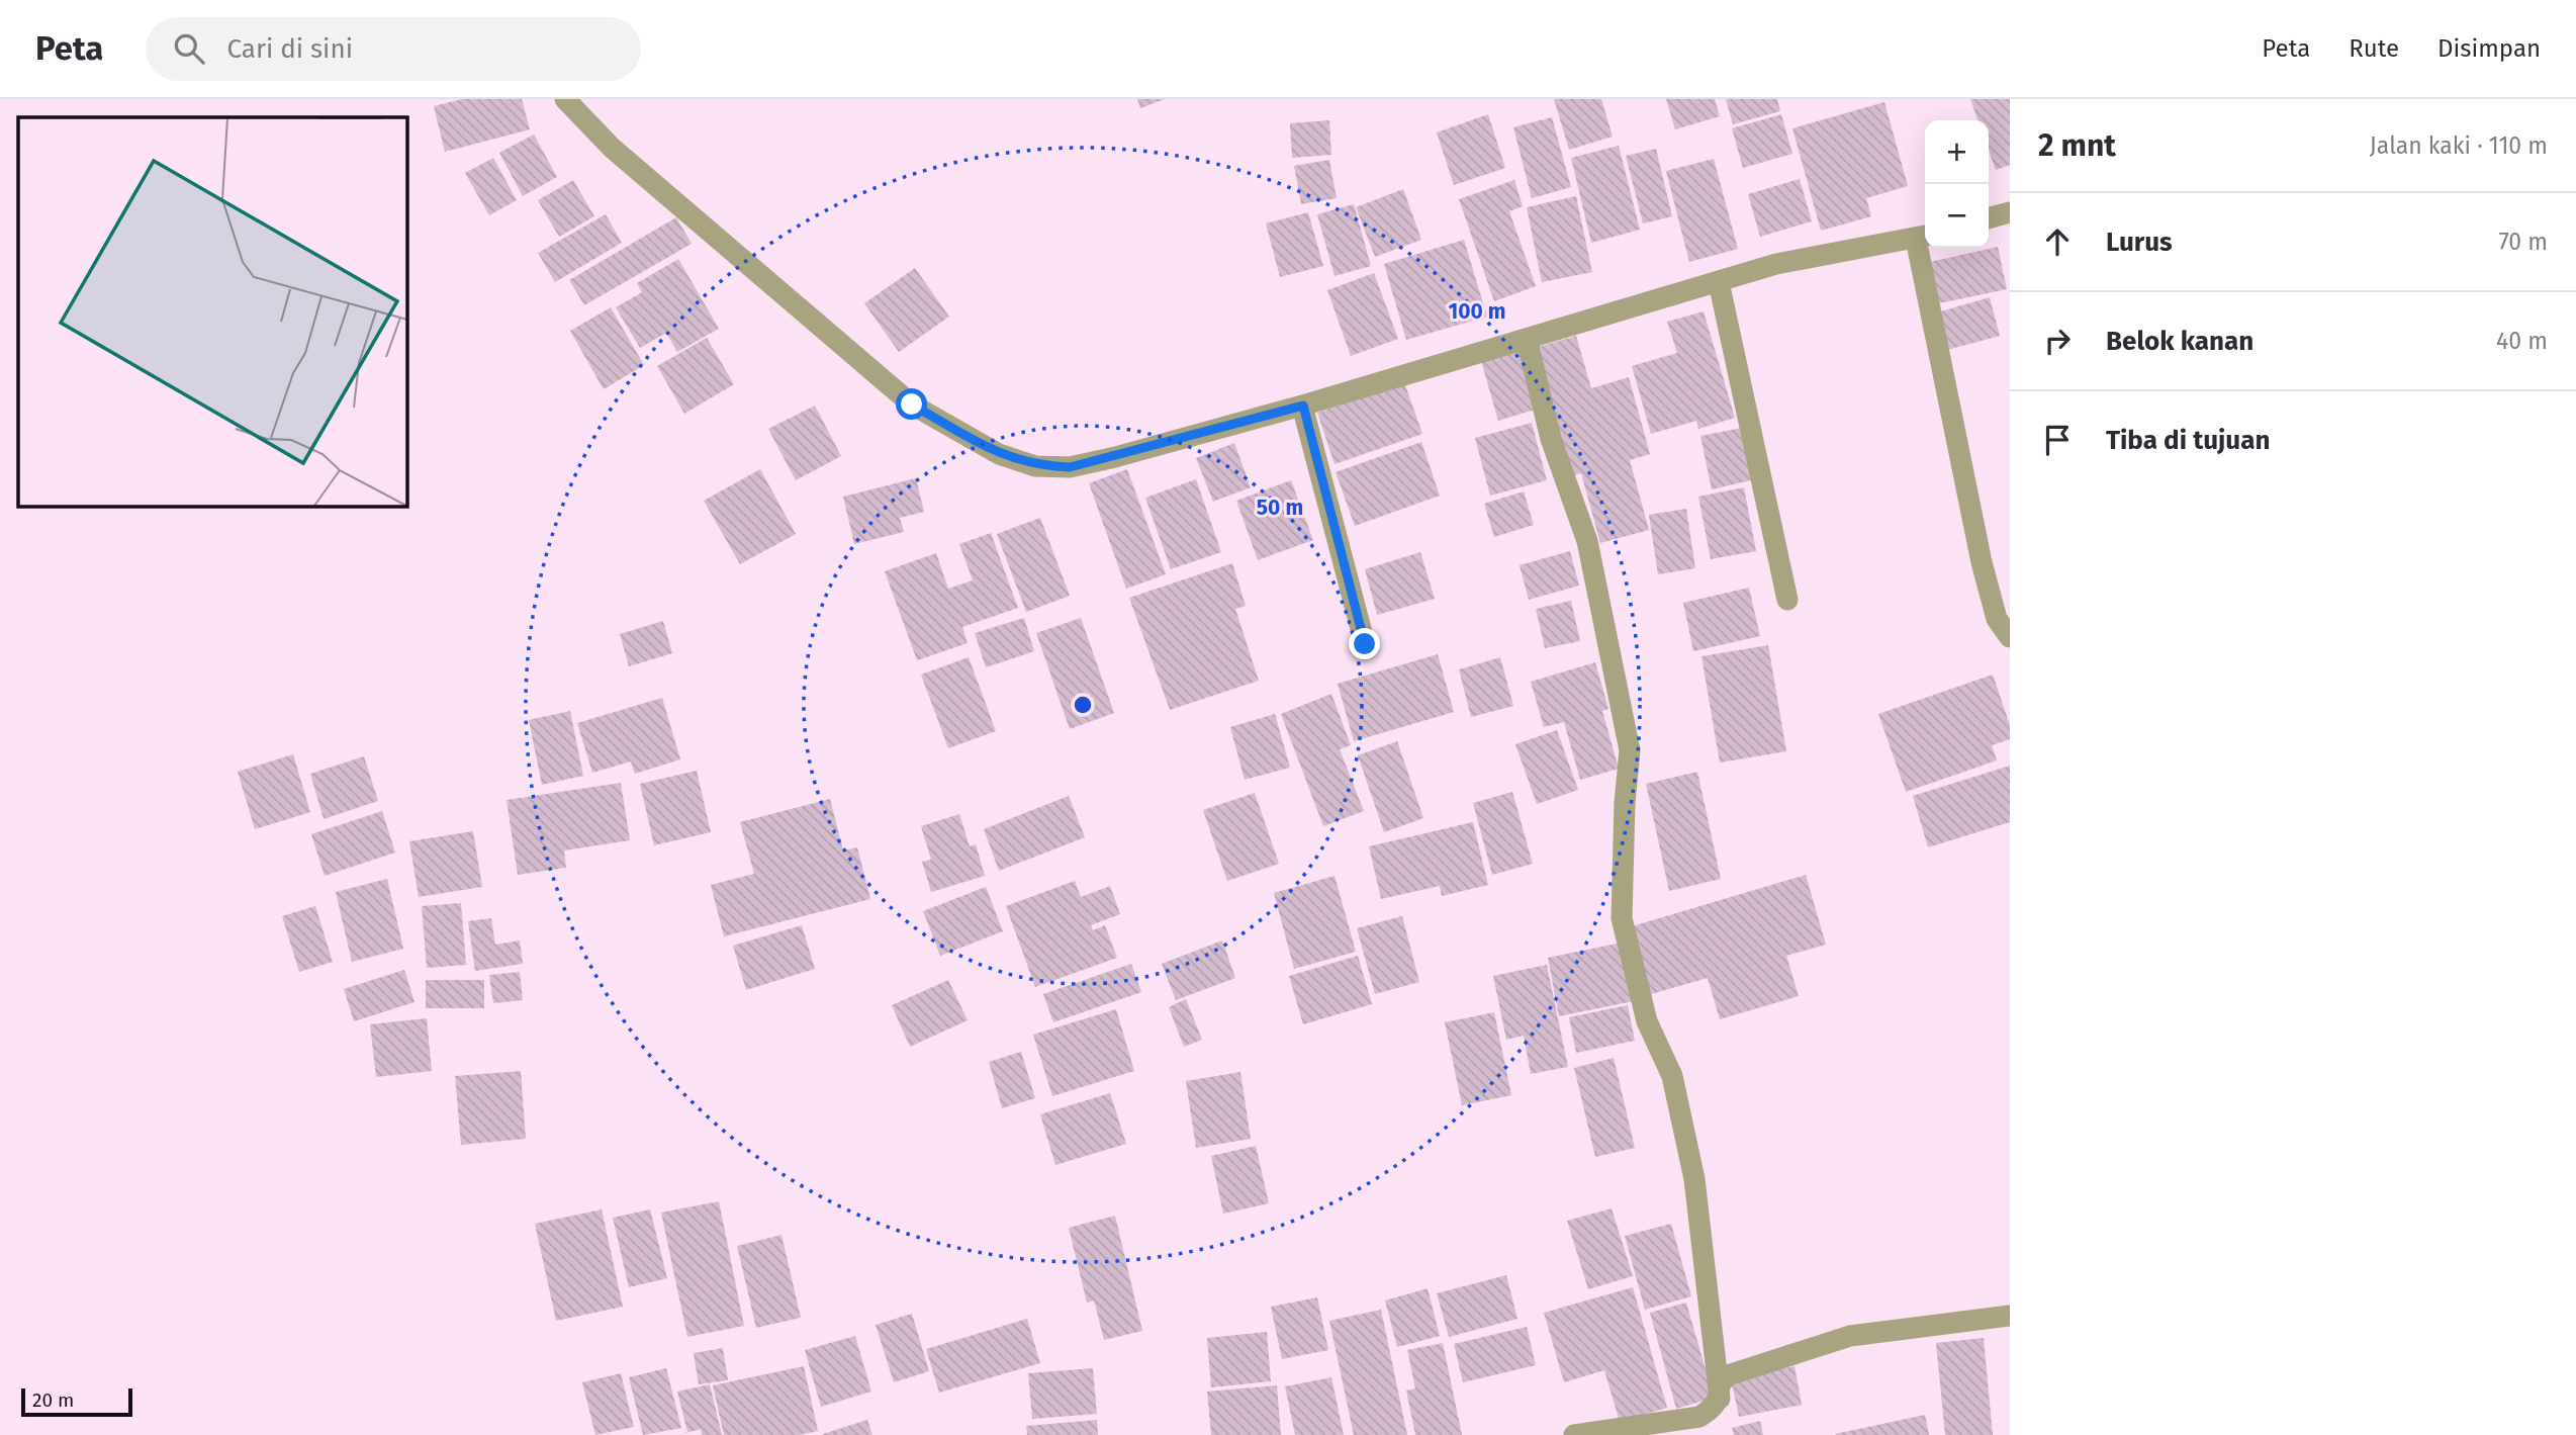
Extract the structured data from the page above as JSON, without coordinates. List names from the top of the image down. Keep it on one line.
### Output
{"scale_bar":"20 m","page":{"header":"Peta","search":"Cari di sini","nav":["Peta","Rute","Disimpan"],"heading":["2 mnt","Jalan kaki · 110 m"],"map_buttons":["+","−"],"list":[["Lurus","70 m"],["Belok kanan","40 m"],"Tiba di tujuan"],"scale":"20 m"},"rings":["100 m","50 m"]}
